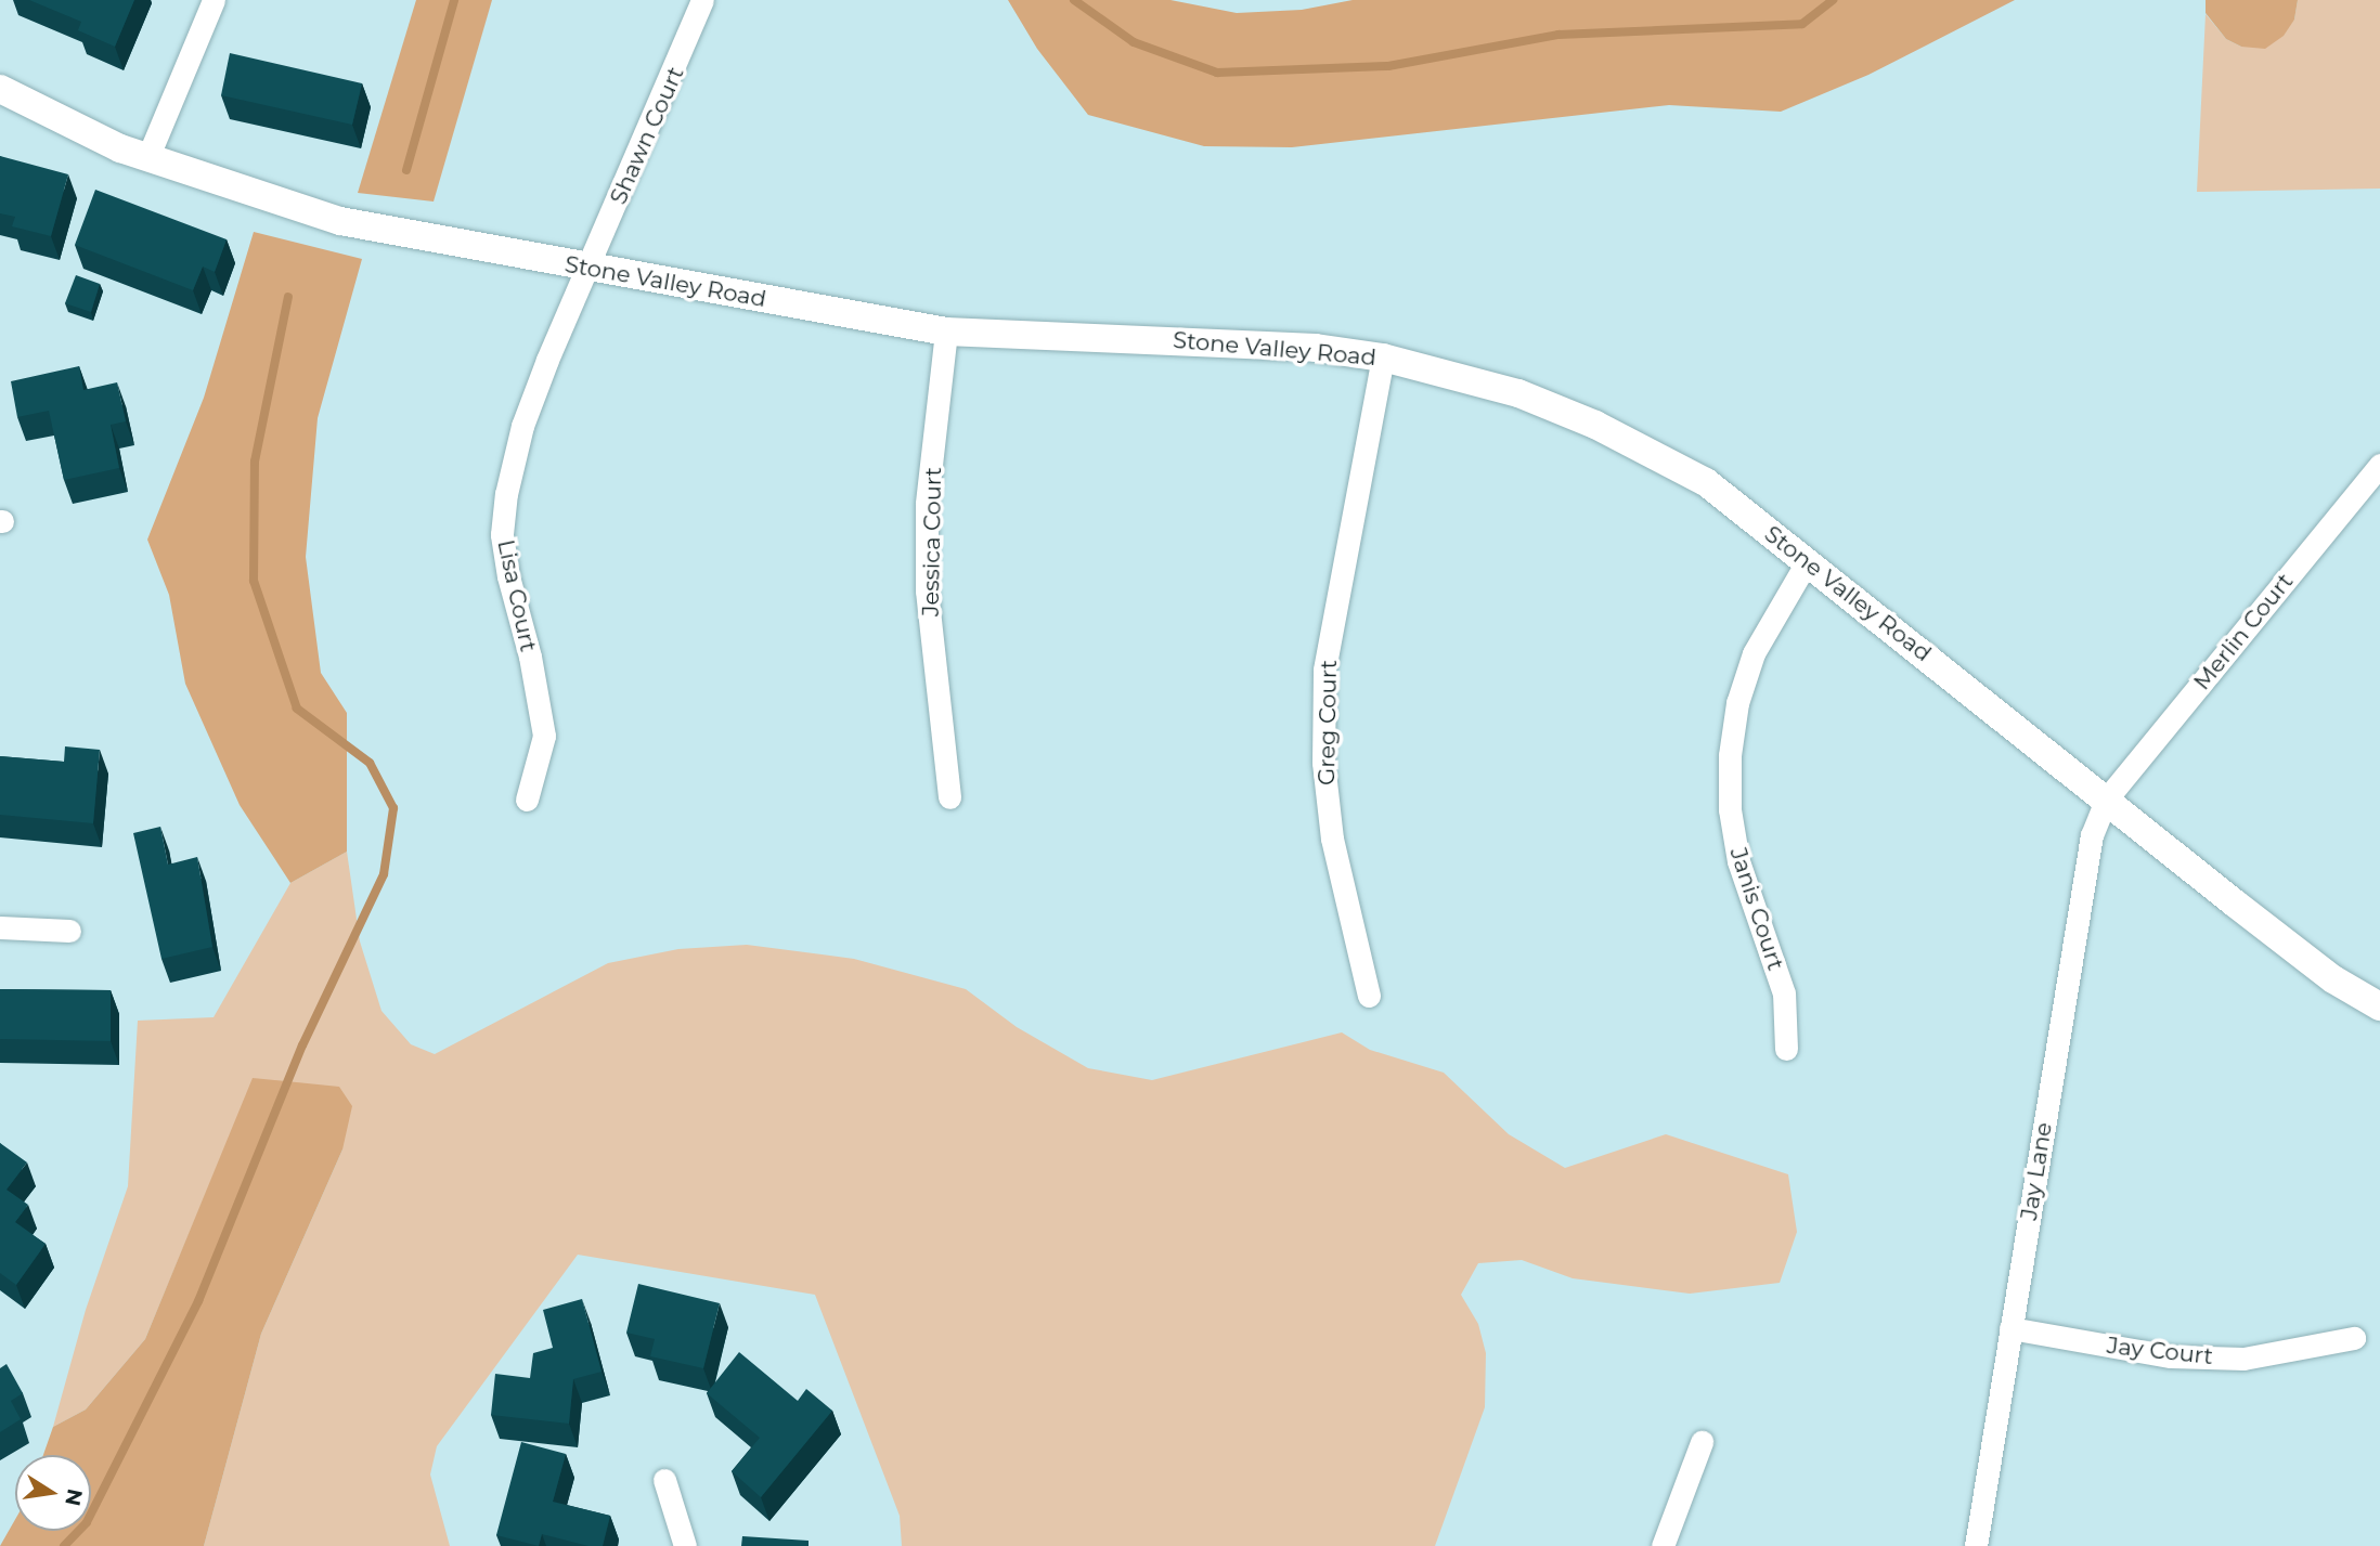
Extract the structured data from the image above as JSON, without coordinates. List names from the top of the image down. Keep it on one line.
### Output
{"streets":{"street":["Shawn Court","Stone Valley Road","Jessica Court","Lisa Court","Merlin Court","Greg Court","Janis Court","Jay Lane","Jay Court"]},"crossings":[["Shawn Court","Stone Valley Road"],["Shawn Court","Lisa Court"],["Stone Valley Road","Jessica Court"],["Stone Valley Road","Lisa Court"],["Stone Valley Road","Merlin Court"],["Stone Valley Road","Greg Court"],["Stone Valley Road","Janis Court"],["Stone Valley Road","Jay Lane"],["Merlin Court","Jay Lane"],["Jay Lane","Jay Court"]],"north":"right"}
